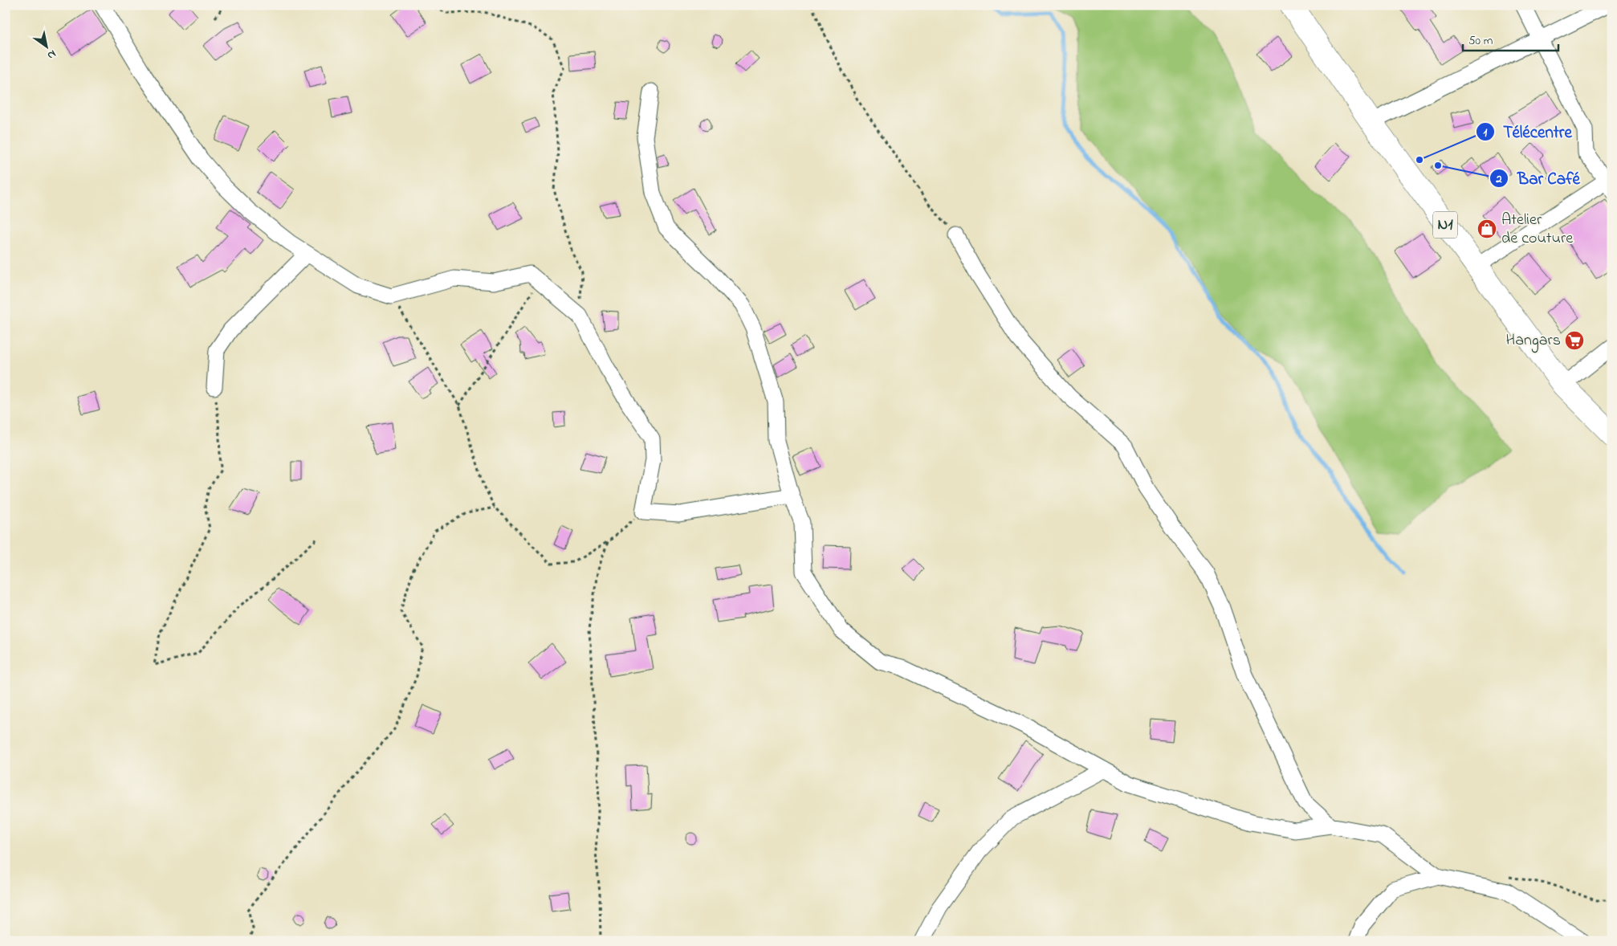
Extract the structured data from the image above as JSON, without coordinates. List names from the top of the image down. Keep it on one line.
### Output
{"streets":{"highway":["N1"]},"places":{"other":["Télécentre","Bar Café"],"shop":["Atelier de couture"],"supermarket":["Hangars"]},"scale_bar":"50 m","north":"bottom right"}
